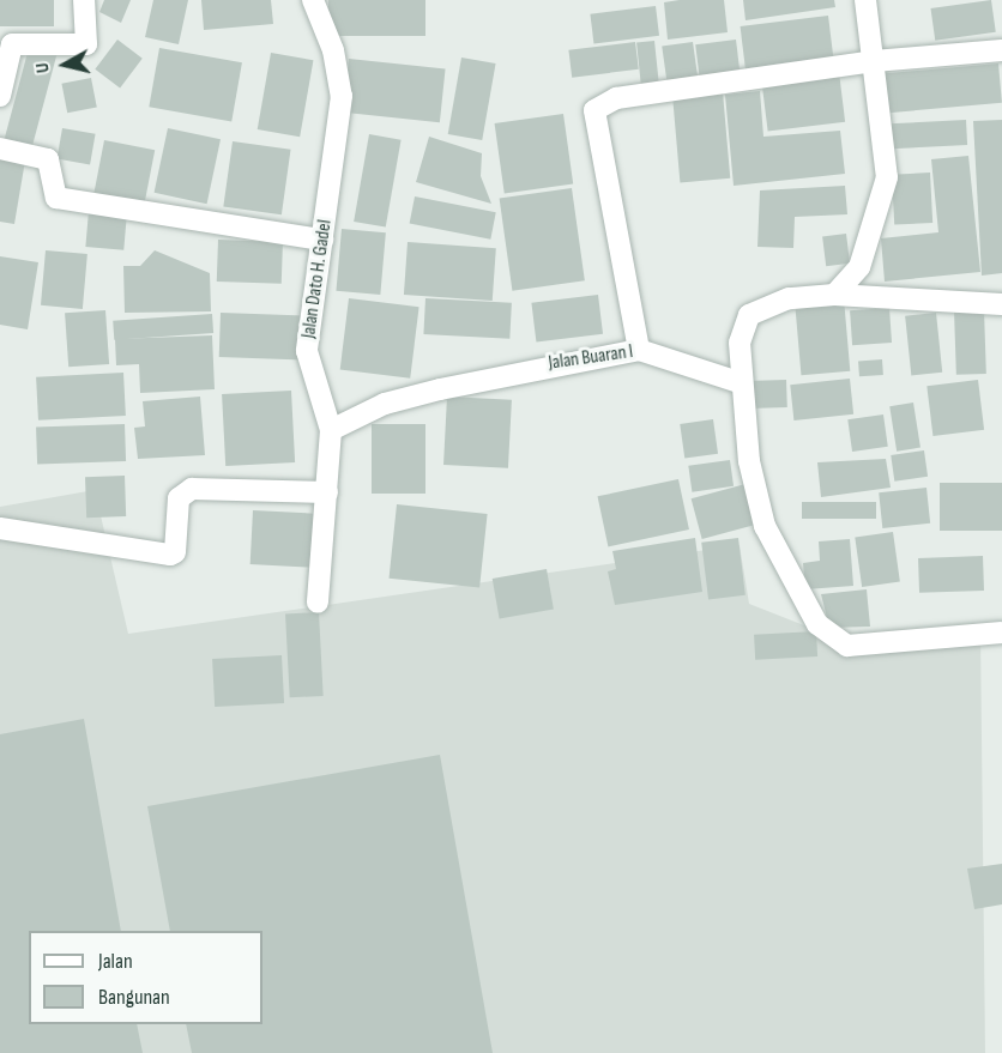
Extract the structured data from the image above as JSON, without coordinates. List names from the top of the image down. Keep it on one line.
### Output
{"streets":{"street":["Jalan Dato H. Gadel","Jalan Buaran I"]},"crossings":[["Jalan Dato H. Gadel","Jalan Buaran I"]],"legend":["Jalan","Bangunan"],"north":"left"}
